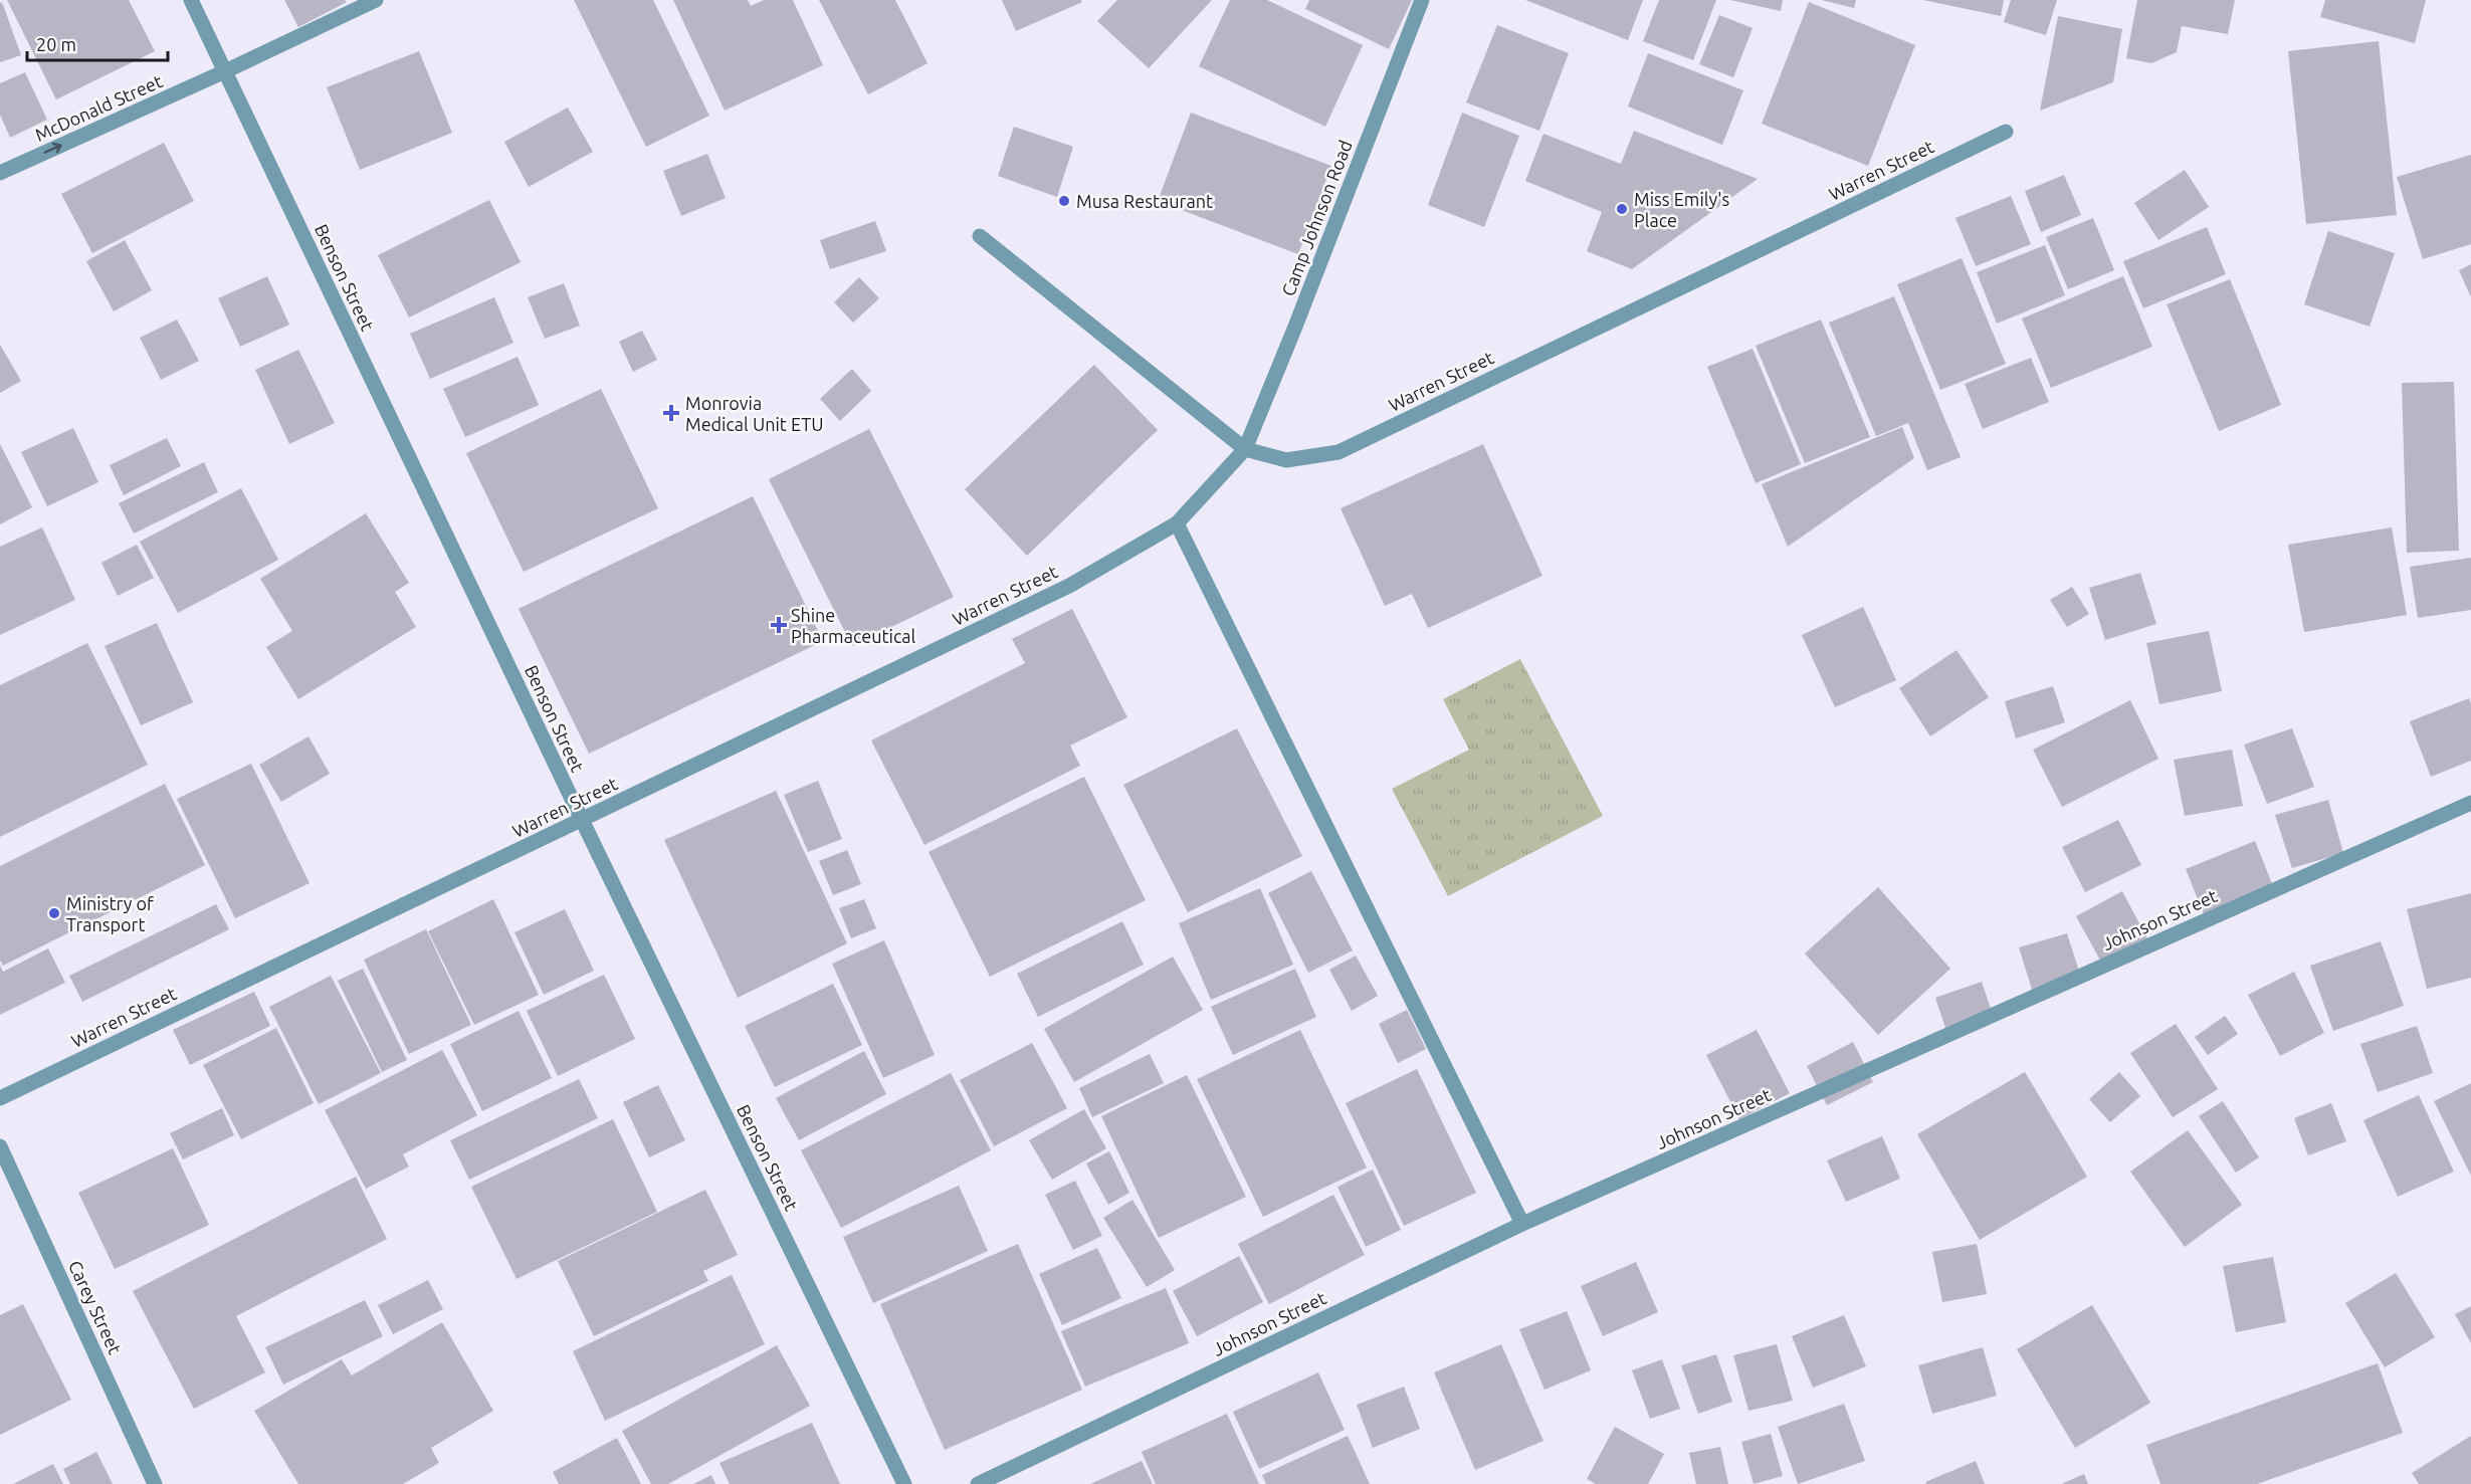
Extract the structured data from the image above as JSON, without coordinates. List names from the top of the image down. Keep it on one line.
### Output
{"streets":{"street":["McDonald Street","Warren Street","Camp Johnson Road","Benson Street","Johnson Street","Carey Street"]},"crossings":[["McDonald Street","Benson Street"],["Warren Street","Camp Johnson Road"],["Warren Street","Benson Street"]],"one_way":["McDonald Street"],"places":{"other":["Musa Restaurant","Miss Emily's Place","Ministry of Transport"],"health":["Monrovia Medical Unit ETU","Shine Pharmaceutical"]},"scale_bar":"20 m"}
